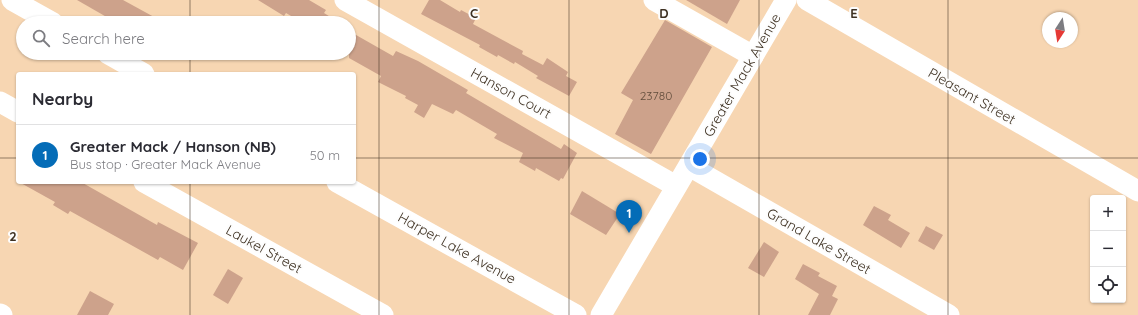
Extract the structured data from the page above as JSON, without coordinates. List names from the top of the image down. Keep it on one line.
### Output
{"streets":{"street":["Greater Mack Avenue","Hanson Court","Pleasant Street","Grand Lake Street","Harper Lake Avenue","Laukel Street"]},"crossings":[["Greater Mack Avenue","Hanson Court"],["Greater Mack Avenue","Grand Lake Street"]],"house_numbers":["23780"],"north":"bottom","page":{"search":"Search here","heading":"Nearby","list":[{"mark":"1","name":"Greater Mack / Hanson (NB)","note":"Bus stop · Greater Mack Avenue","value":"50 m"}],"map_buttons":["+","−"],"pins":"1"},"grid":{"columns":["C","D","E"],"rows":["2"]}}
